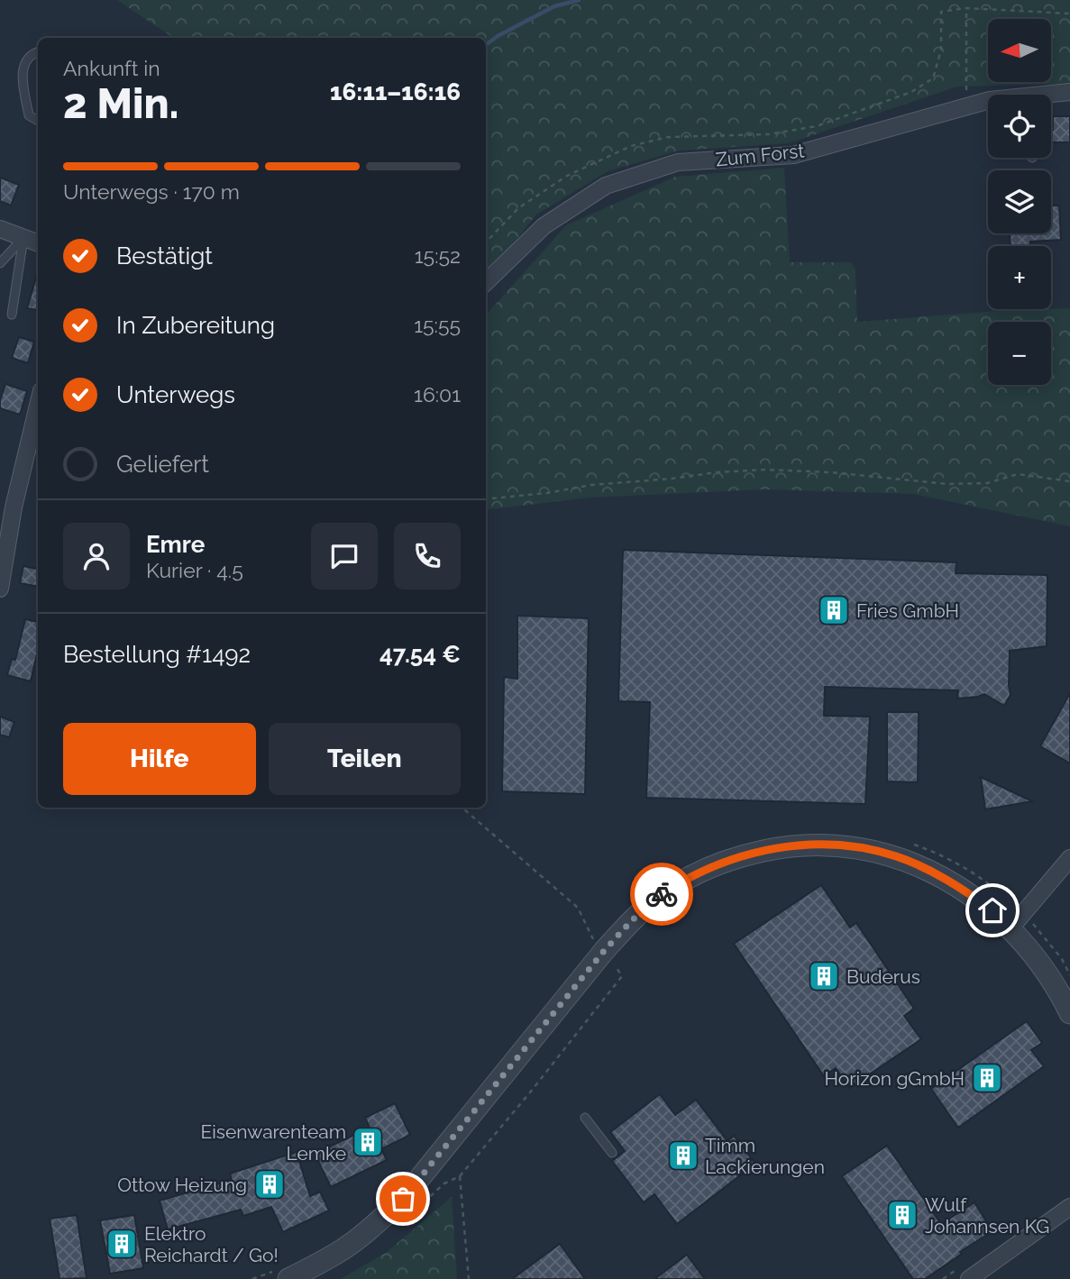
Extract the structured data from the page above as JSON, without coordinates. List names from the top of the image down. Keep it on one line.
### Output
{"streets":{"street":["Zum Forst"]},"places":{"building":["Fries GmbH","Buderus","Horizon gGmbH","Eisenwarenteam Lemke","Timm Lackierungen","Ottow Heizung","Wulf Johannsen KG","Elektro Reichardt / Go!"]},"north":"left","page":{"map_buttons":["+","−"],"heading":["2 Min.","Ankunft in","16:11–16:16"],"panel":["Emre","Kurier · 4.5","Bestellung #1492","47.54 €"],"bar":"Unterwegs · 170 m","list":[["Bestätigt","15:52"],["In Zubereitung","15:55"],["Unterwegs","16:01"],"Geliefert"],"buttons":["Hilfe","Teilen"]}}
